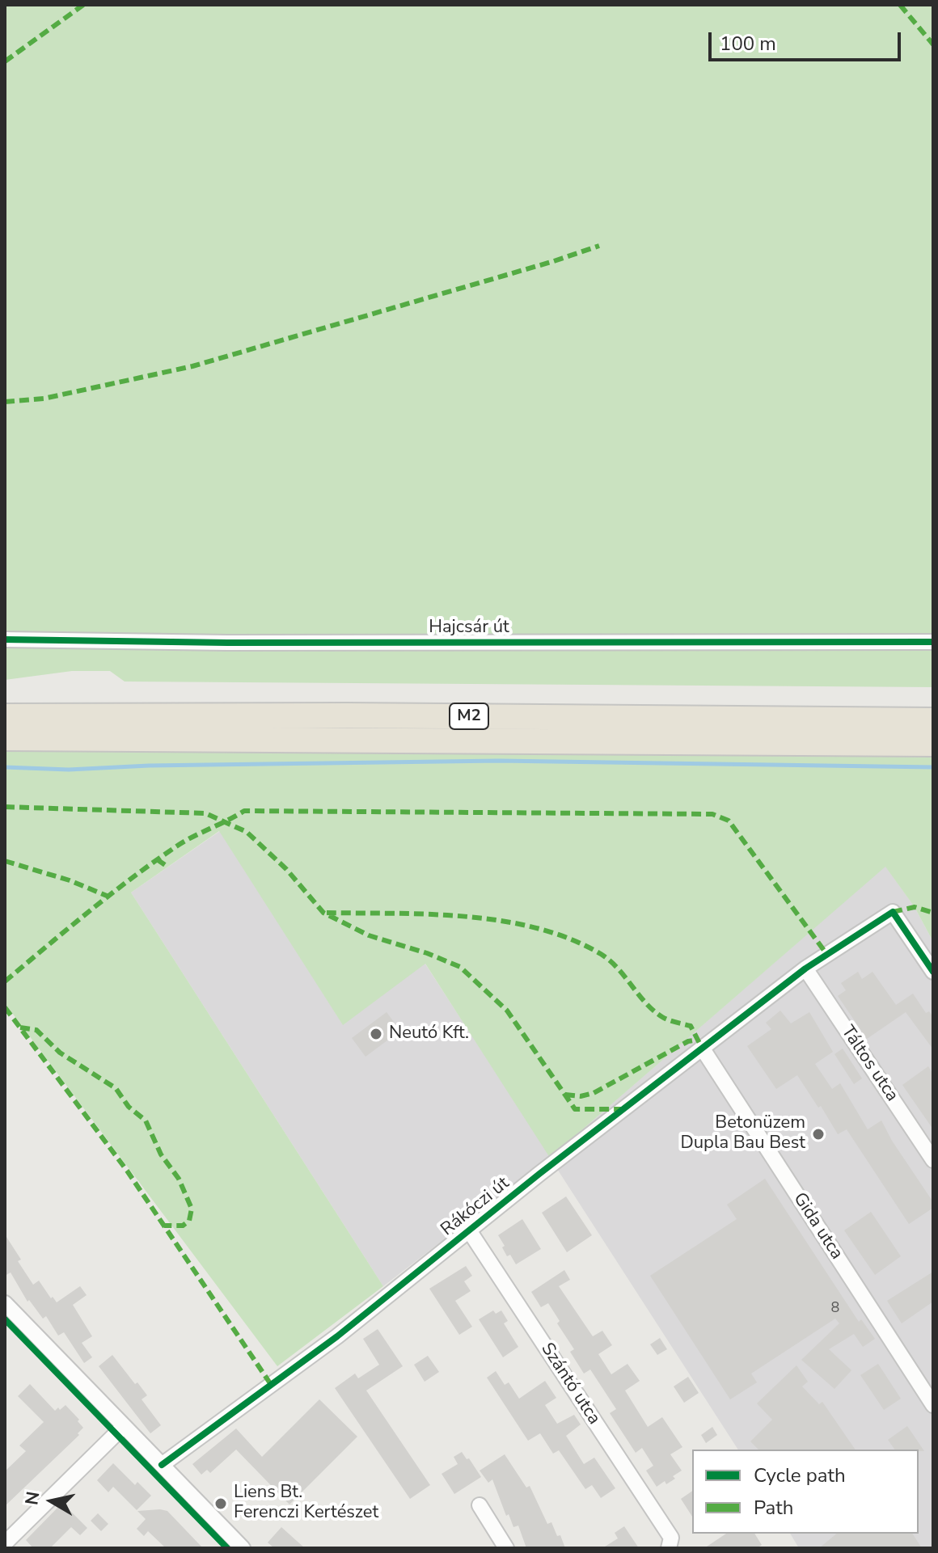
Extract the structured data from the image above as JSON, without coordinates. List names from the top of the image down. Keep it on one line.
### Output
{"streets":{"highway":["M2"],"street":["Hajcsár út","Táltos utca","Rákóczi út","Gida utca","Szántó utca"]},"crossings":[["Táltos utca","Rákóczi út"],["Rákóczi út","Gida utca"],["Rákóczi út","Szántó utca"]],"places":["Neutó Kft.","Betonüzem Dupla Bau Best","Liens Bt. Ferenczi Kertészet"],"house_numbers":["8"],"legend":["Cycle path","Path"],"scale_bar":"100 m","north":"left"}
